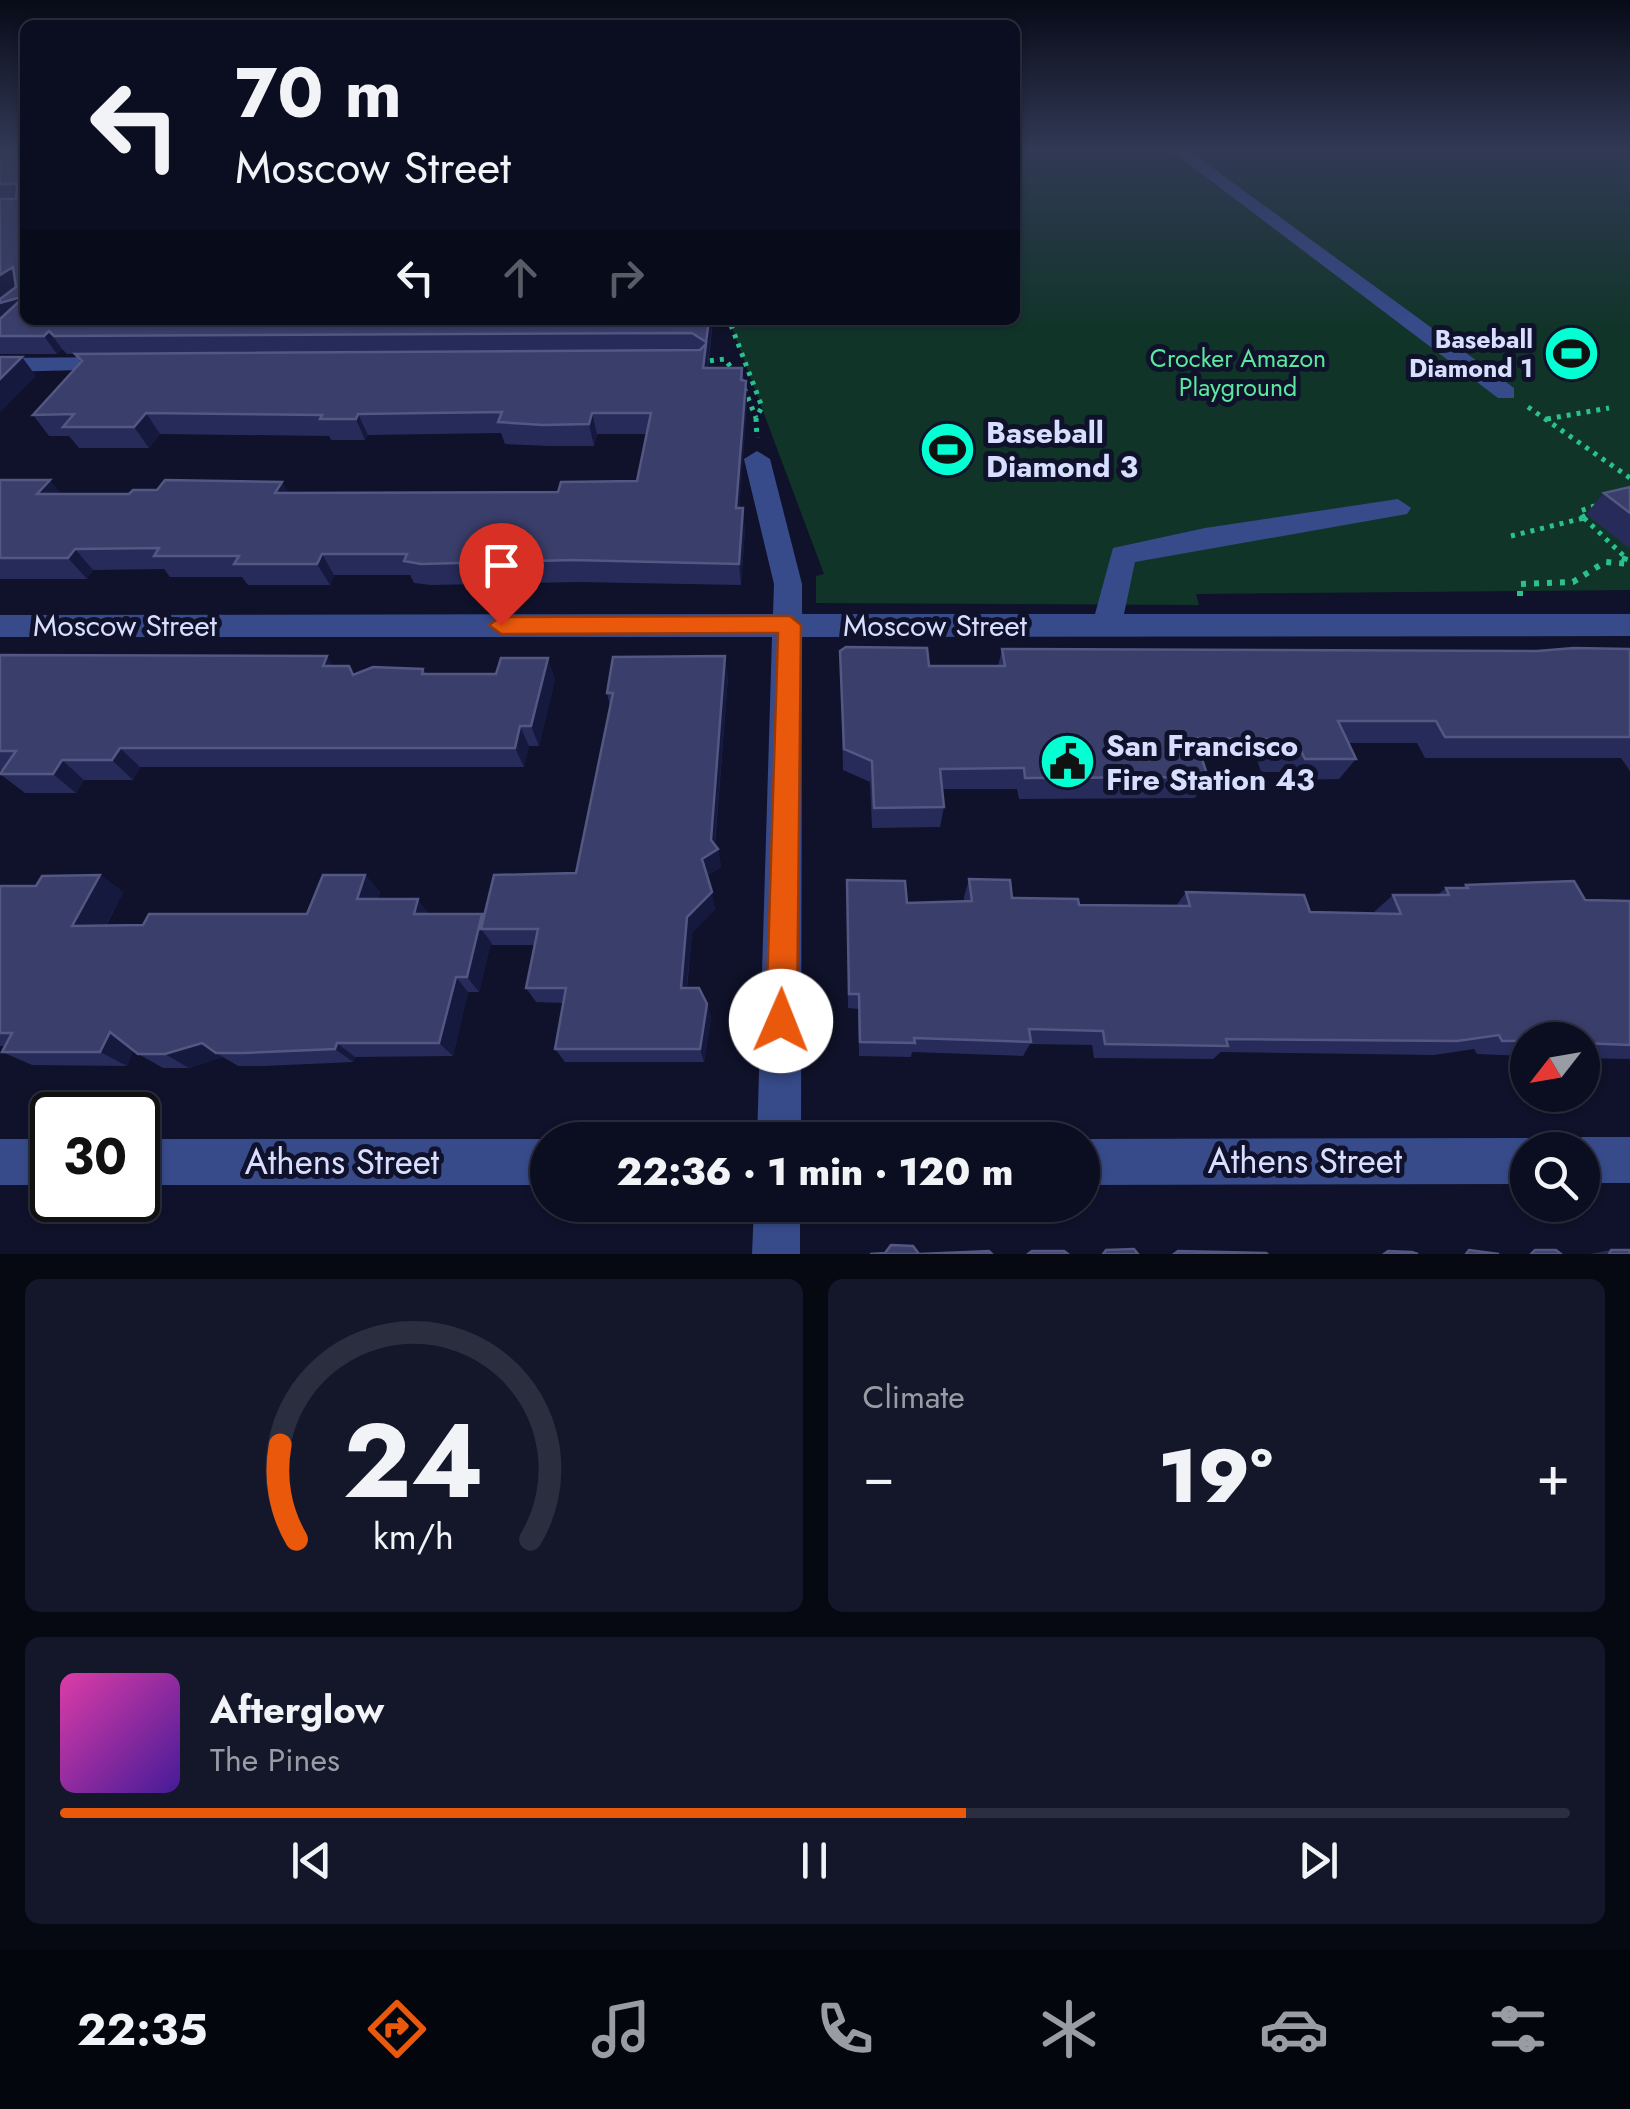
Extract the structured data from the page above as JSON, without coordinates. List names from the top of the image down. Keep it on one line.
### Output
{"streets":{"street":["Moscow Street","Athens Street"]},"parks":["Crocker Amazon Playground"],"places":{"sports":["Baseball Diamond 1","Baseball Diamond 3"],"public building":["San Francisco Fire Station 43"]},"north":"bottom left","page":{"turn":["70 m","Moscow Street"],"limit":"30","trip":"22:36 · 1 min · 120 m","tile":"Climate","heat":["−","19°","+"],"song":["Afterglow","The Pines"],"tabs":"22:35","gauge":["24","km/h"]}}
